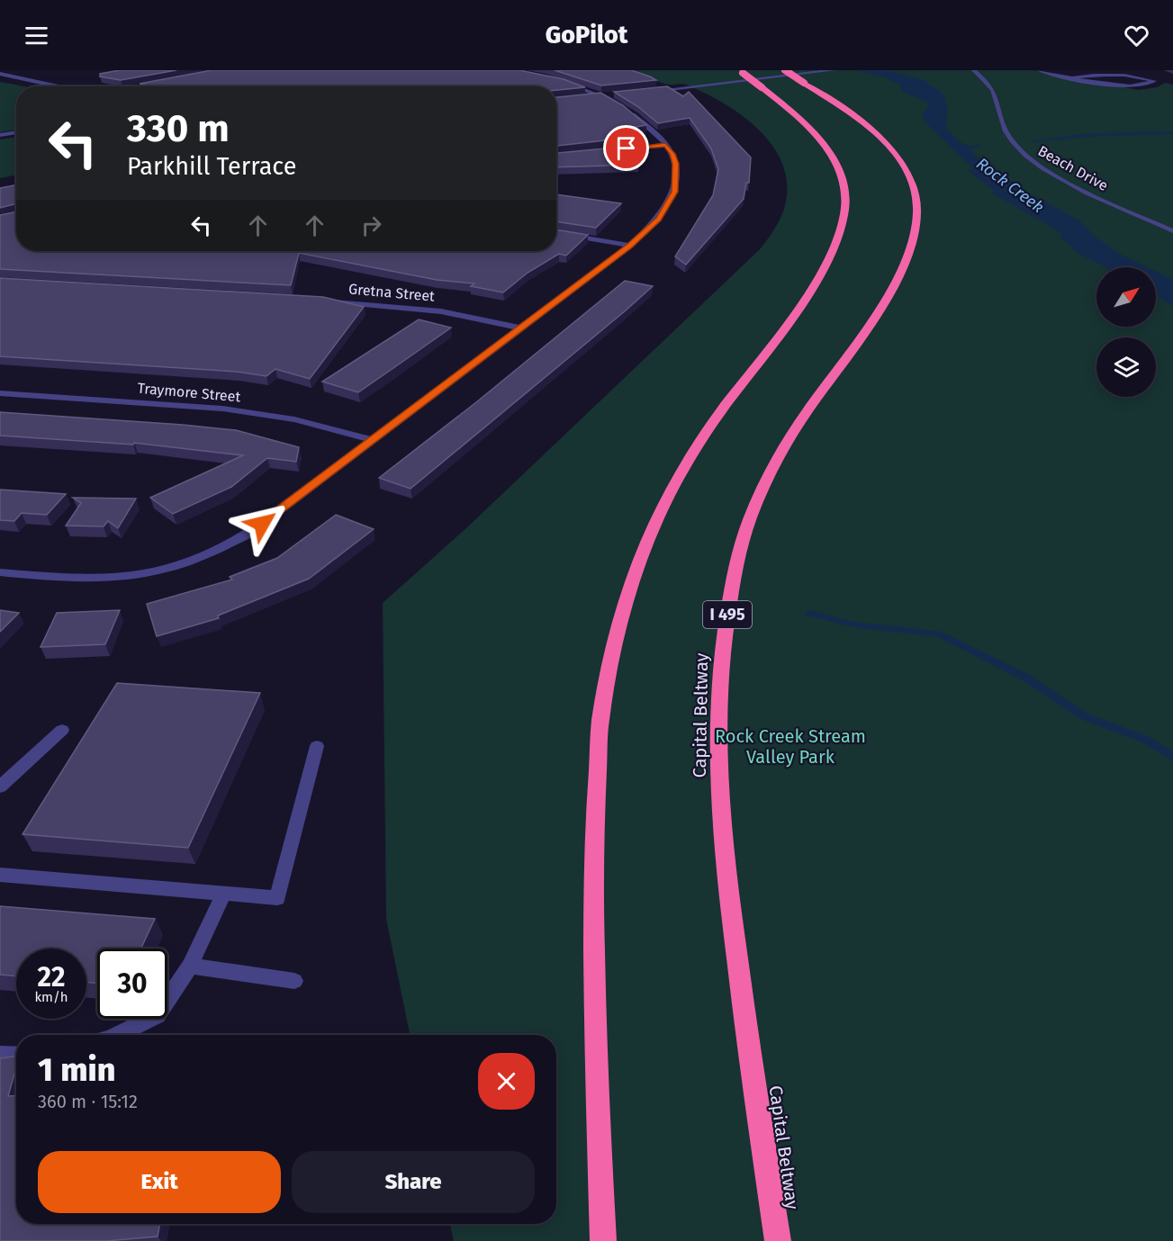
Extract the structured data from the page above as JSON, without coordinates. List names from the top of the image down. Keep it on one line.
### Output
{"streets":{"highway":["I 495","Capital Beltway"],"street":["Beach Drive","Gretna Street","Traymore Street"]},"water":["Rock Creek"],"parks":["Rock Creek Stream Valley Park"],"north":"top right","page":{"header":"GoPilot","turn":["330 m","Parkhill Terrace"],"speed":"22 km/h","limit":"30","heading":["1 min","360 m · 15:12"],"buttons":["Exit","Share"]}}
